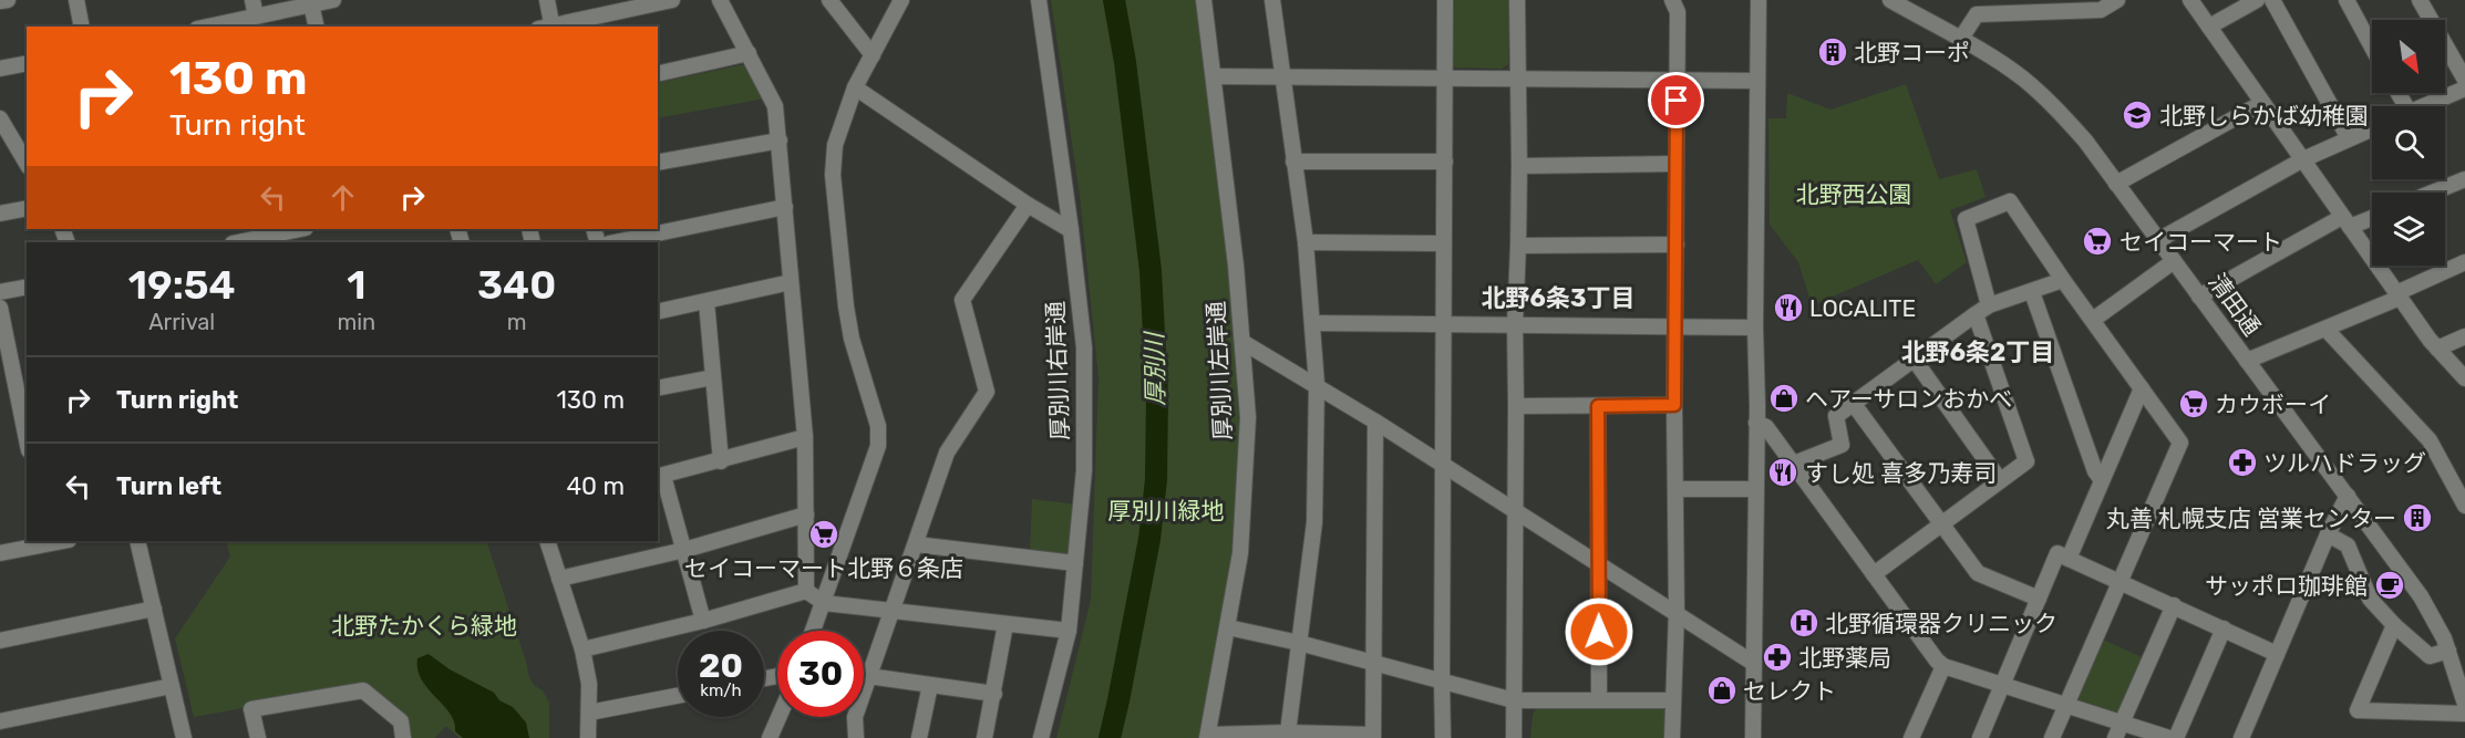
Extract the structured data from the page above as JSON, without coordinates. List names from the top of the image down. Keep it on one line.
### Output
{"streets":{"street":["清田通","厚別川右岸通","厚別川左岸通"]},"districts":["北野6条3丁目","北野6条2丁目"],"water":["厚別川"],"parks":["北野西公園","厚別川緑地","北野たかくら緑地"],"places":{"building":["北野コーポ","丸善 札幌支店 営業センター"],"school or university":["北野しらかば幼稚園"],"supermarket":["セイコーマート","カウボーイ","セイコーマート北野６条店"],"restaurant":["LOCALITE","すし処 喜多乃寿司"],"shop":["ヘアーサロンおかべ","セレクト"],"pharmacy":["ツルハドラッグ","北野薬局"],"cafe":["サッポロ珈琲館"],"hospital":["北野循環器クリニック"]},"north":"bottom right","page":{"turn":["130 m","Turn right"],"eta":["19:54","Arrival","1","min","340","m"],"list":[{"name":"Turn right","value":"130 m"},{"name":"Turn left","value":"40 m"}],"speed":"20 km/h","limit":"30"}}
